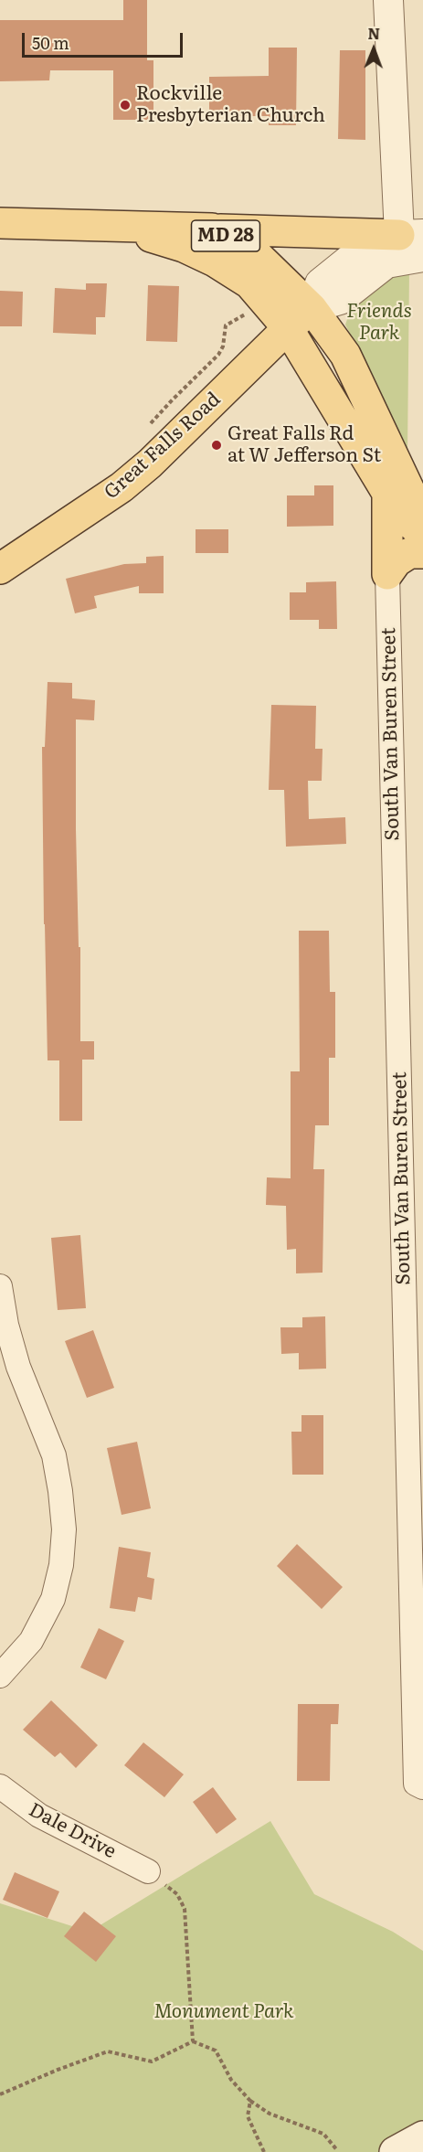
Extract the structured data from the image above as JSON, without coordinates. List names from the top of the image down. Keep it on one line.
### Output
{"streets":{"main road":["MD 28","Great Falls Road"],"street":["South Van Buren Street","Dale Drive"]},"crossings":[["MD 28","Great Falls Road"]],"parks":["Friends Park","Monument Park"],"places":["Rockville Presbyterian Church","Great Falls Rd at W Jefferson St"],"scale_bar":"50 m","north":"top"}
